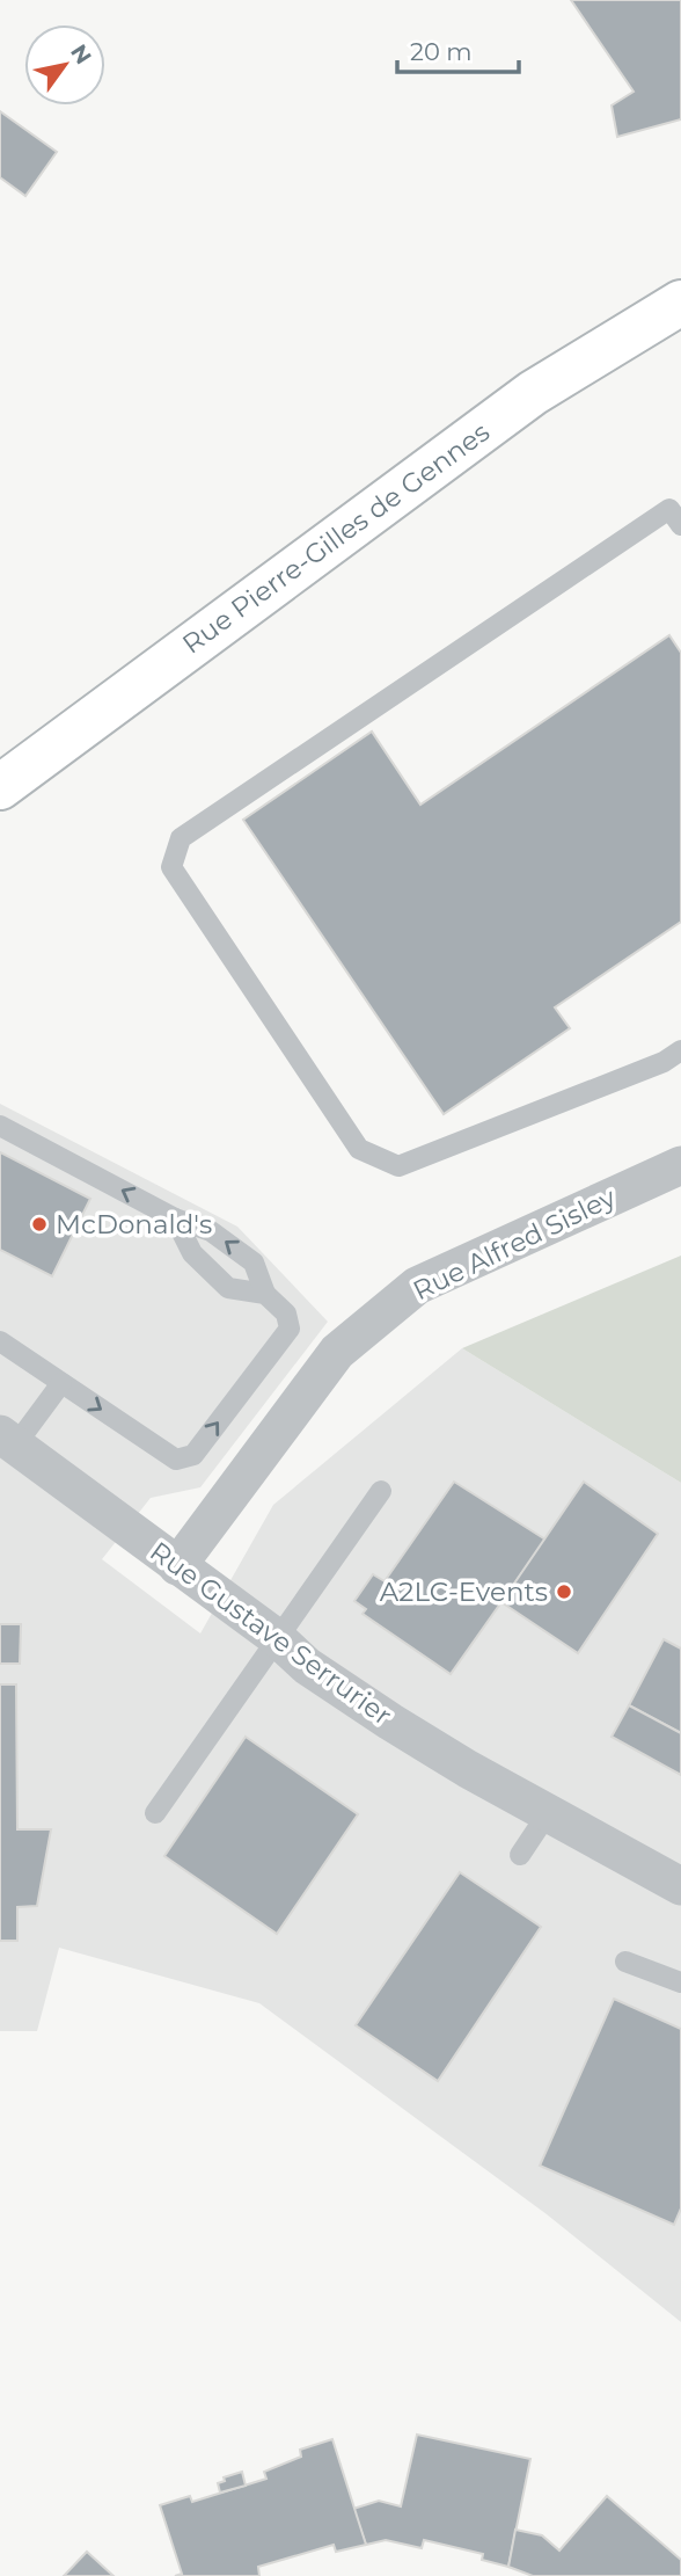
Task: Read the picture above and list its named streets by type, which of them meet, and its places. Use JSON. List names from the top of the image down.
{
  "streets": {
    "main road": ["Rue Pierre-Gilles de Gennes"],
    "street": ["Rue Alfred Sisley", "Rue Gustave Serrurier"]
  },
  "crossings": [
    ["Rue Alfred Sisley", "Rue Gustave Serrurier"]
  ],
  "places": ["McDonald's", "A2LC-Events"],
  "scale_bar": "20 m",
  "north": "top right"
}
